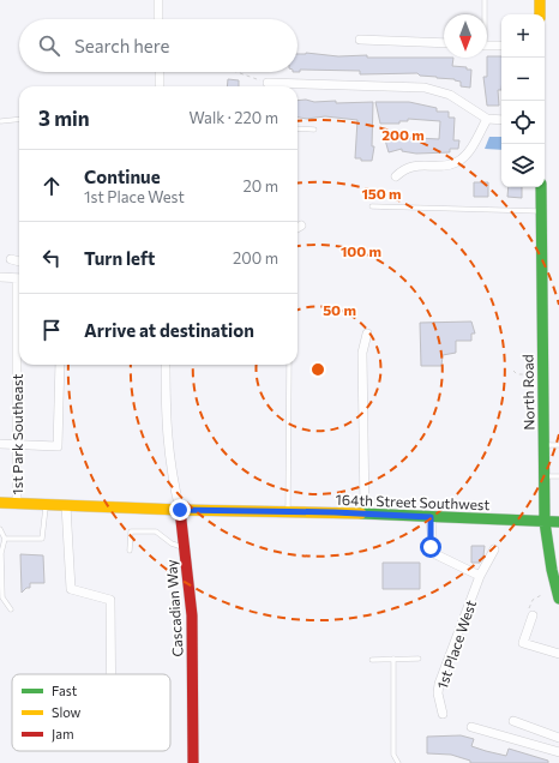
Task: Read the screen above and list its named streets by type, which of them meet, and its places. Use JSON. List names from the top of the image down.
{
  "streets": {
    "street": [
      "North Road",
      "1st Park Southeast",
      "164th Street Southwest",
      "Cascadian Way",
      "1st Place West"
    ]
  },
  "crossings": [
    ["North Road", "164th Street Southwest"],
    ["1st Park Southeast", "164th Street Southwest"],
    ["164th Street Southwest", "Cascadian Way"]
  ],
  "legend": ["Fast", "Slow", "Jam"],
  "north": "bottom",
  "page": {
    "map_buttons": ["+", "−"],
    "search": "Search here",
    "heading": ["3 min", "Walk · 220 m"],
    "list": [
      ["Continue", "1st Place West", "20 m"],
      ["Turn left", "200 m"],
      "Arrive at destination"
    ]
  },
  "rings": [
    "200 m",
    "150 m",
    "100 m",
    "50 m"
  ]
}
